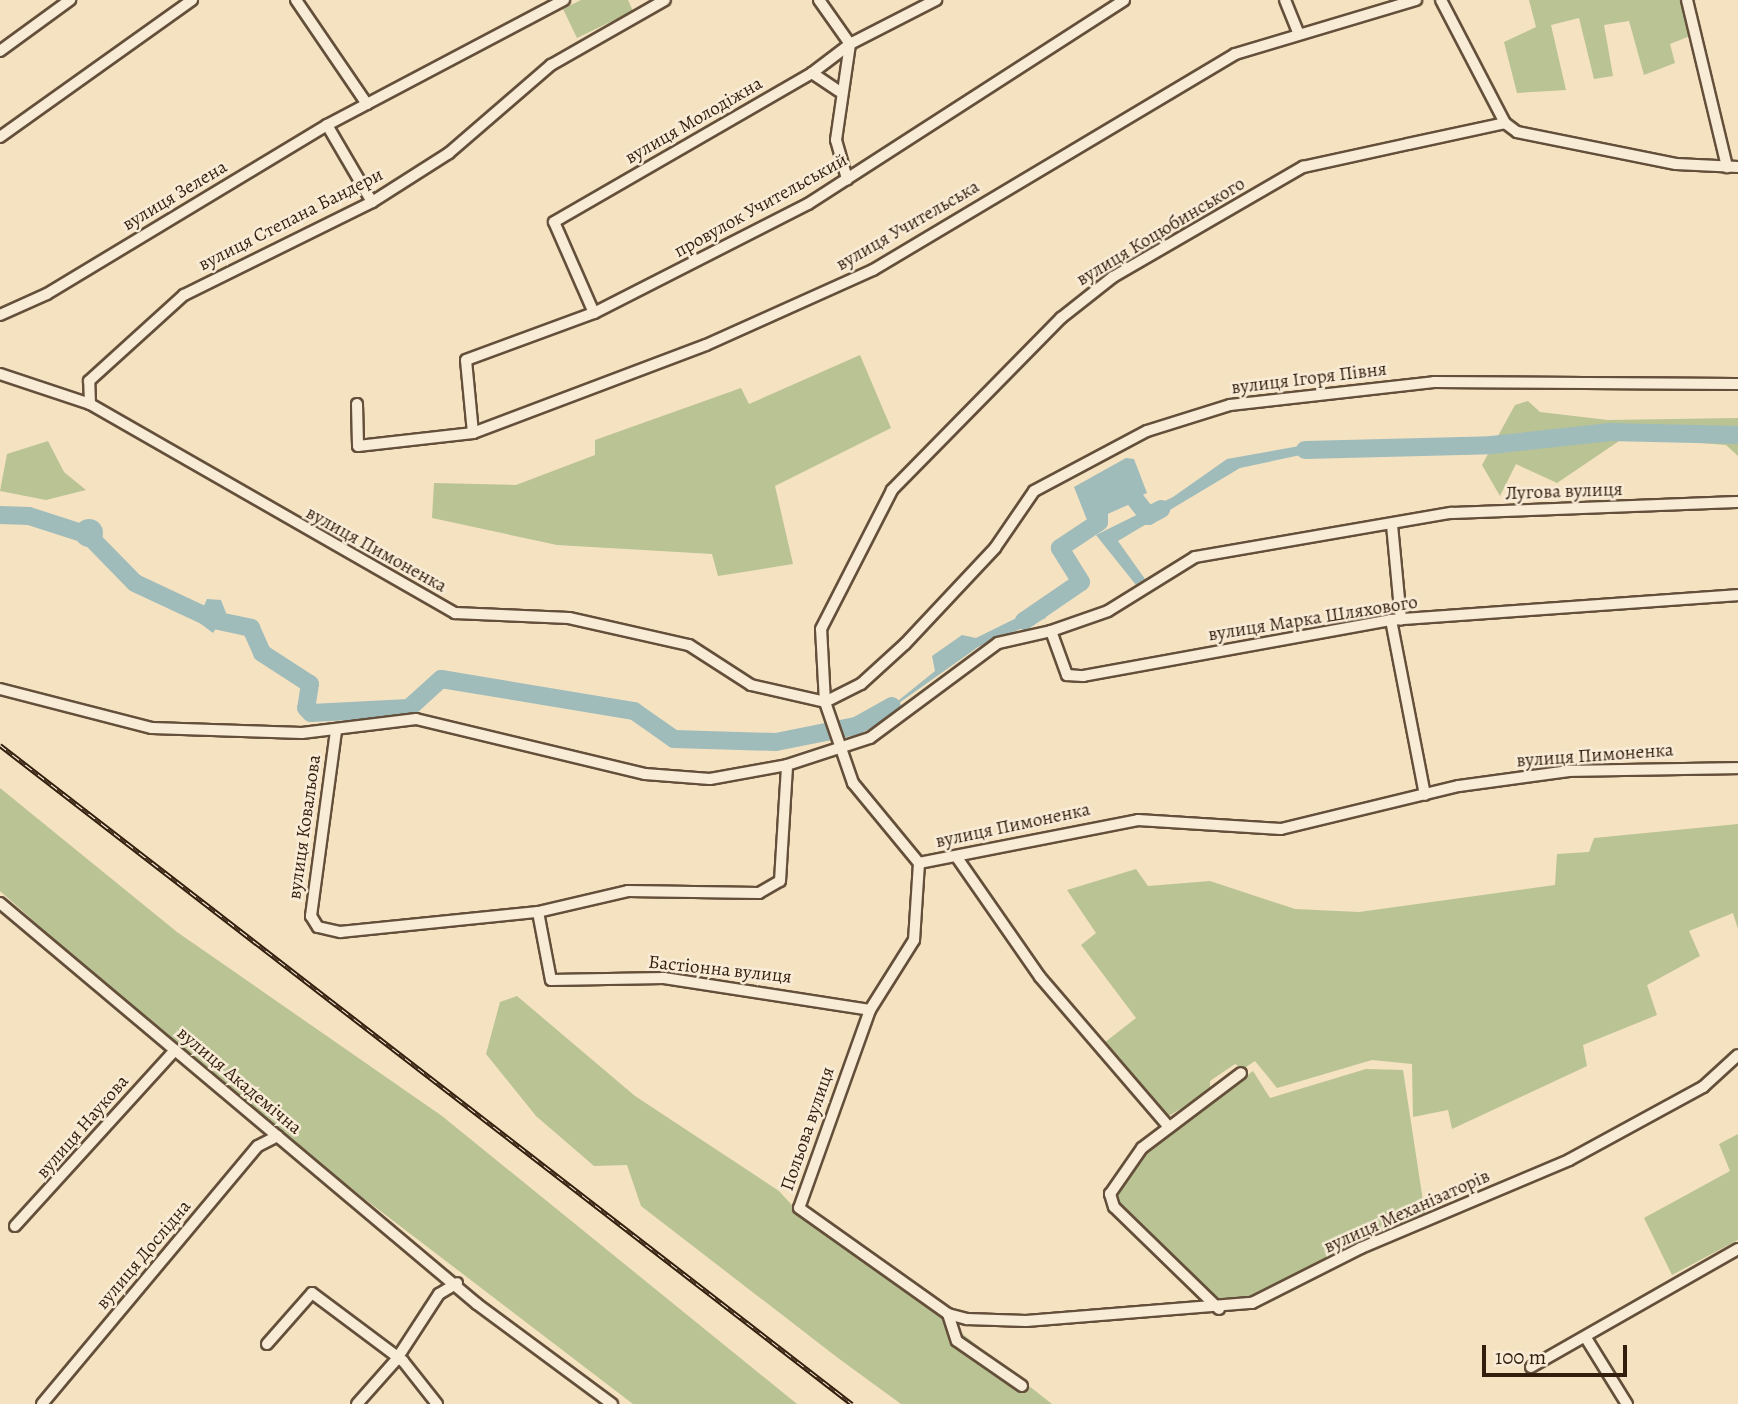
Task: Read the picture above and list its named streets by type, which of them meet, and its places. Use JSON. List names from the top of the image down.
{
  "streets": {
    "street": [
      "вулиця Молодіжна",
      "вулиця Зелена",
      "провулок Учительський",
      "вулиця Степана Бандери",
      "вулиця Учительська",
      "вулиця Коцюбинського",
      "вулиця Ігоря Півня",
      "Лугова вулиця",
      "вулиця Пимоненка",
      "вулиця Марка Шляхового",
      "вулиця Ковальова",
      "Бастіонна вулиця",
      "вулиця Академічна",
      "вулиця Наукова",
      "Польова вулиця",
      "вулиця Механізаторів",
      "вулиця Дослідна"
    ]
  },
  "crossings": [
    ["вулиця Молодіжна", "провулок Учительський"],
    ["провулок Учительський", "вулиця Учительська"],
    ["вулиця Степана Бандери", "вулиця Пимоненка"],
    ["вулиця Коцюбинського", "вулиця Ігоря Півня"],
    ["вулиця Коцюбинського", "вулиця Пимоненка"],
    ["вулиця Ігоря Півня", "вулиця Пимоненка"],
    ["Лугова вулиця", "вулиця Марка Шляхового"],
    ["вулиця Пимоненка", "вулиця Ковальова"],
    ["вулиця Пимоненка", "Польова вулиця"],
    ["вулиця Ковальова", "Бастіонна вулиця"],
    ["Бастіонна вулиця", "Польова вулиця"],
    ["вулиця Академічна", "вулиця Наукова"],
    ["вулиця Академічна", "вулиця Дослідна"],
    ["Польова вулиця", "вулиця Механізаторів"]
  ],
  "scale_bar": "100 m"
}
